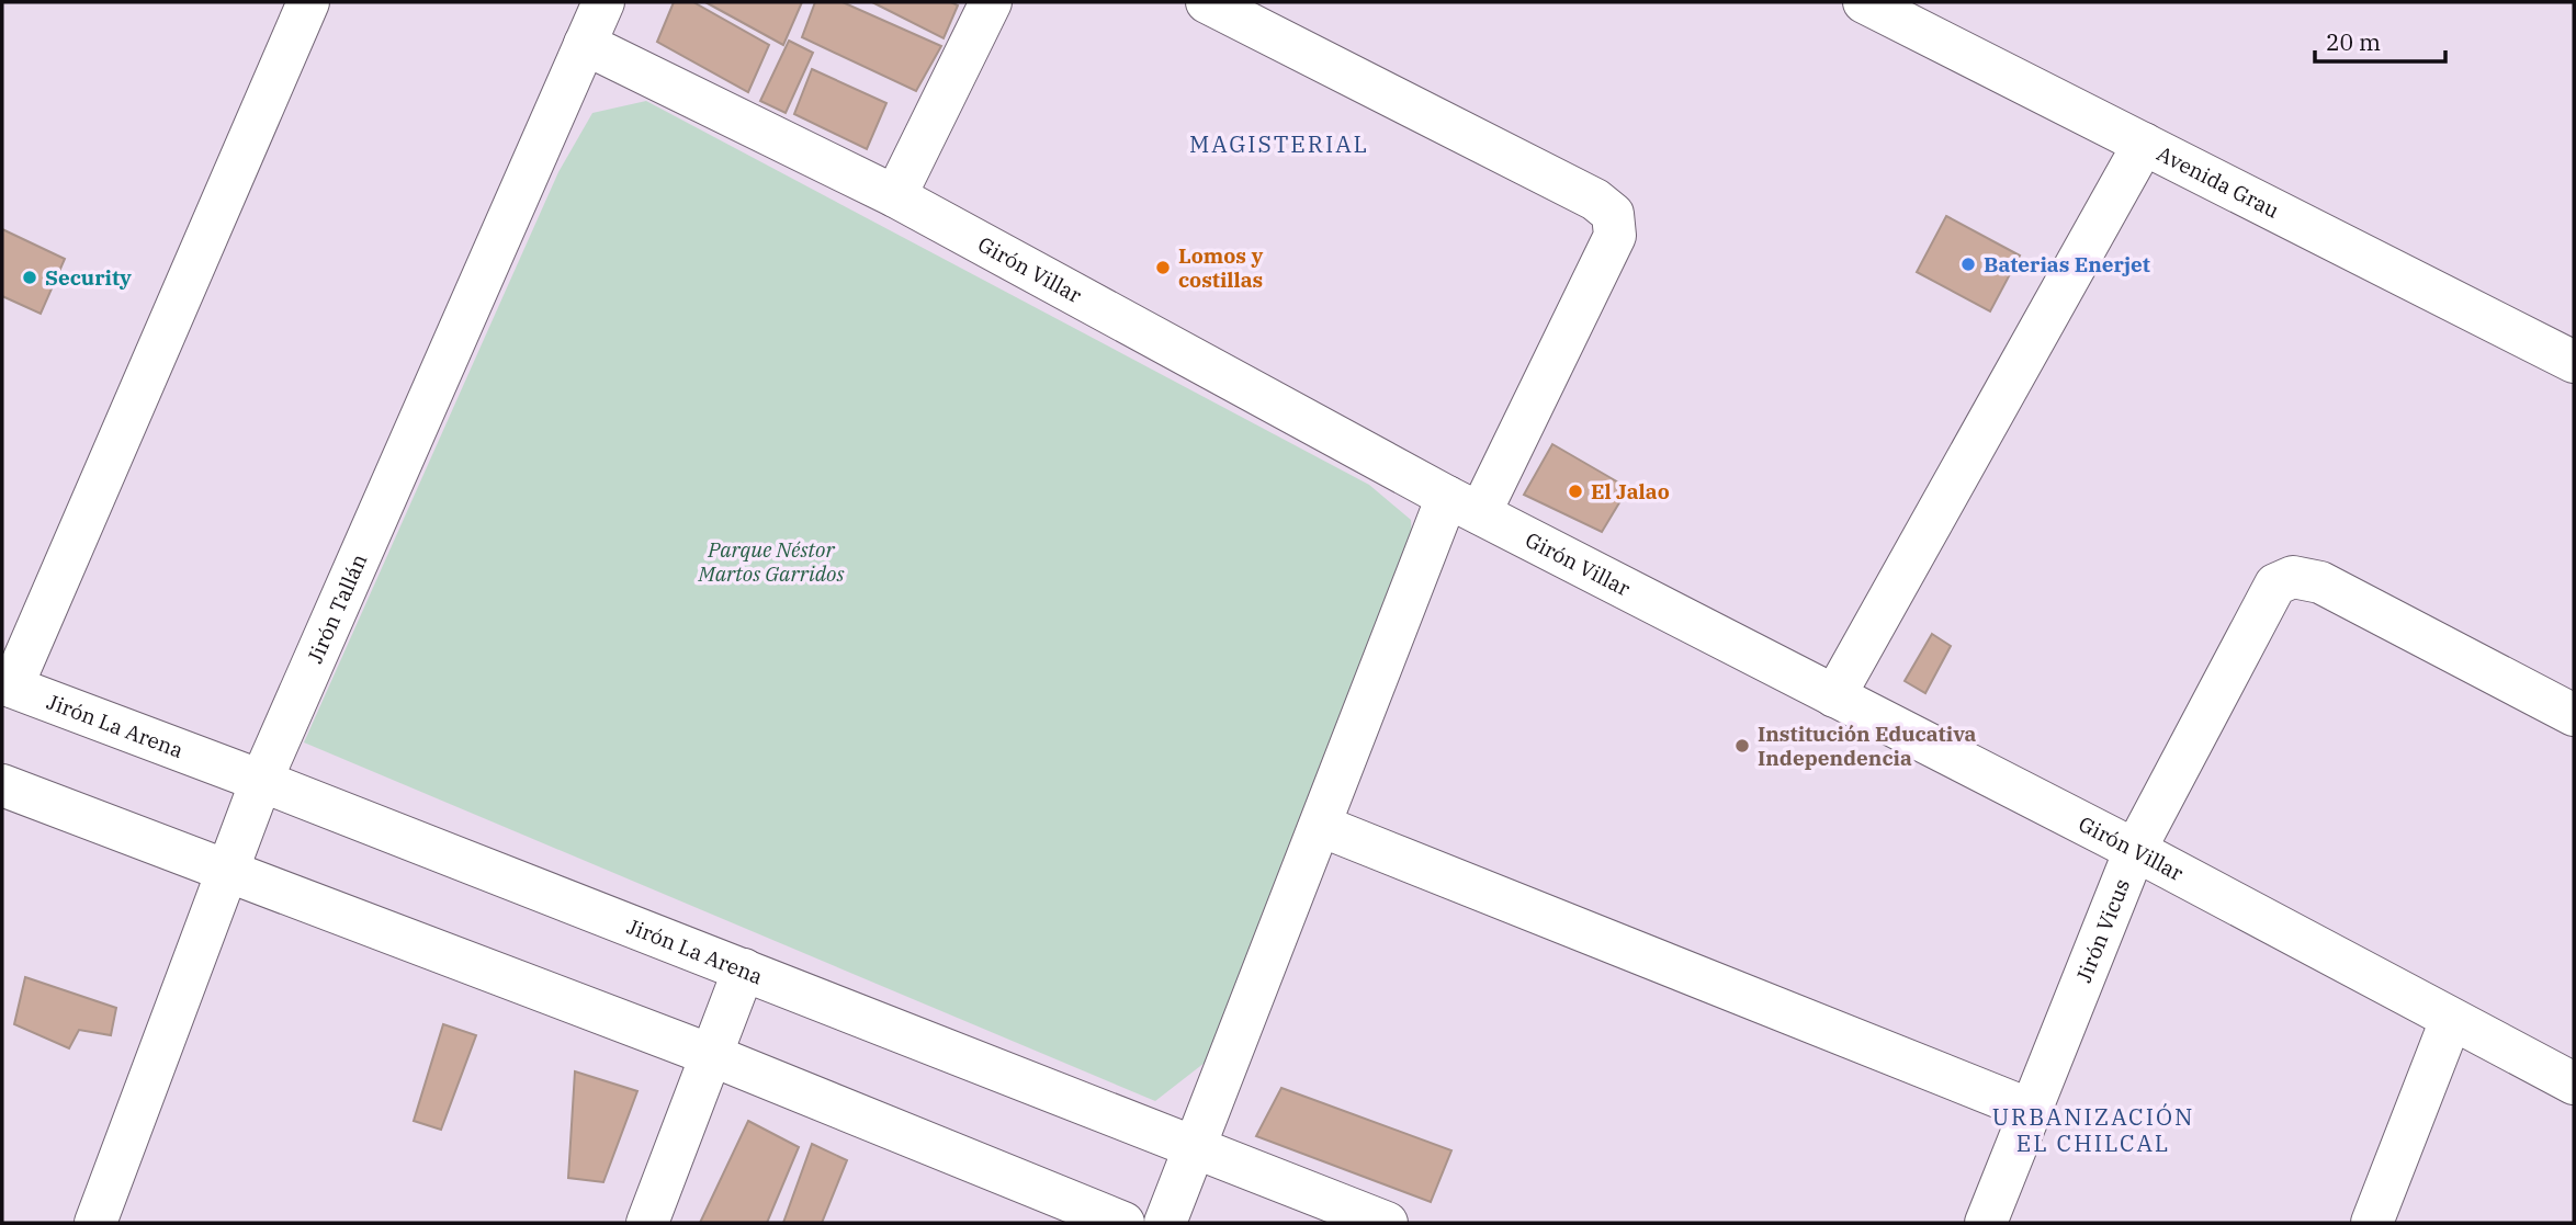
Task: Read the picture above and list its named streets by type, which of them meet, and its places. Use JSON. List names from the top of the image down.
{
  "streets": {
    "street": [
      "Avenida Grau",
      "Girón Villar",
      "Jirón Tallán",
      "Jirón La Arena",
      "Jirón Vicus"
    ]
  },
  "crossings": [
    ["Girón Villar", "Jirón Tallán"],
    ["Girón Villar", "Jirón Vicus"],
    ["Jirón Tallán", "Jirón La Arena"]
  ],
  "districts": ["MAGISTERIAL", "URBANIZACIÓN EL CHILCAL"],
  "parks": ["Parque Néstor Martos Garridos"],
  "places": [
    "Baterias Enerjet",
    "Lomos y costillas",
    "Security",
    "El Jalao",
    "Institución Educativa Independencia"
  ],
  "scale_bar": "20 m"
}
